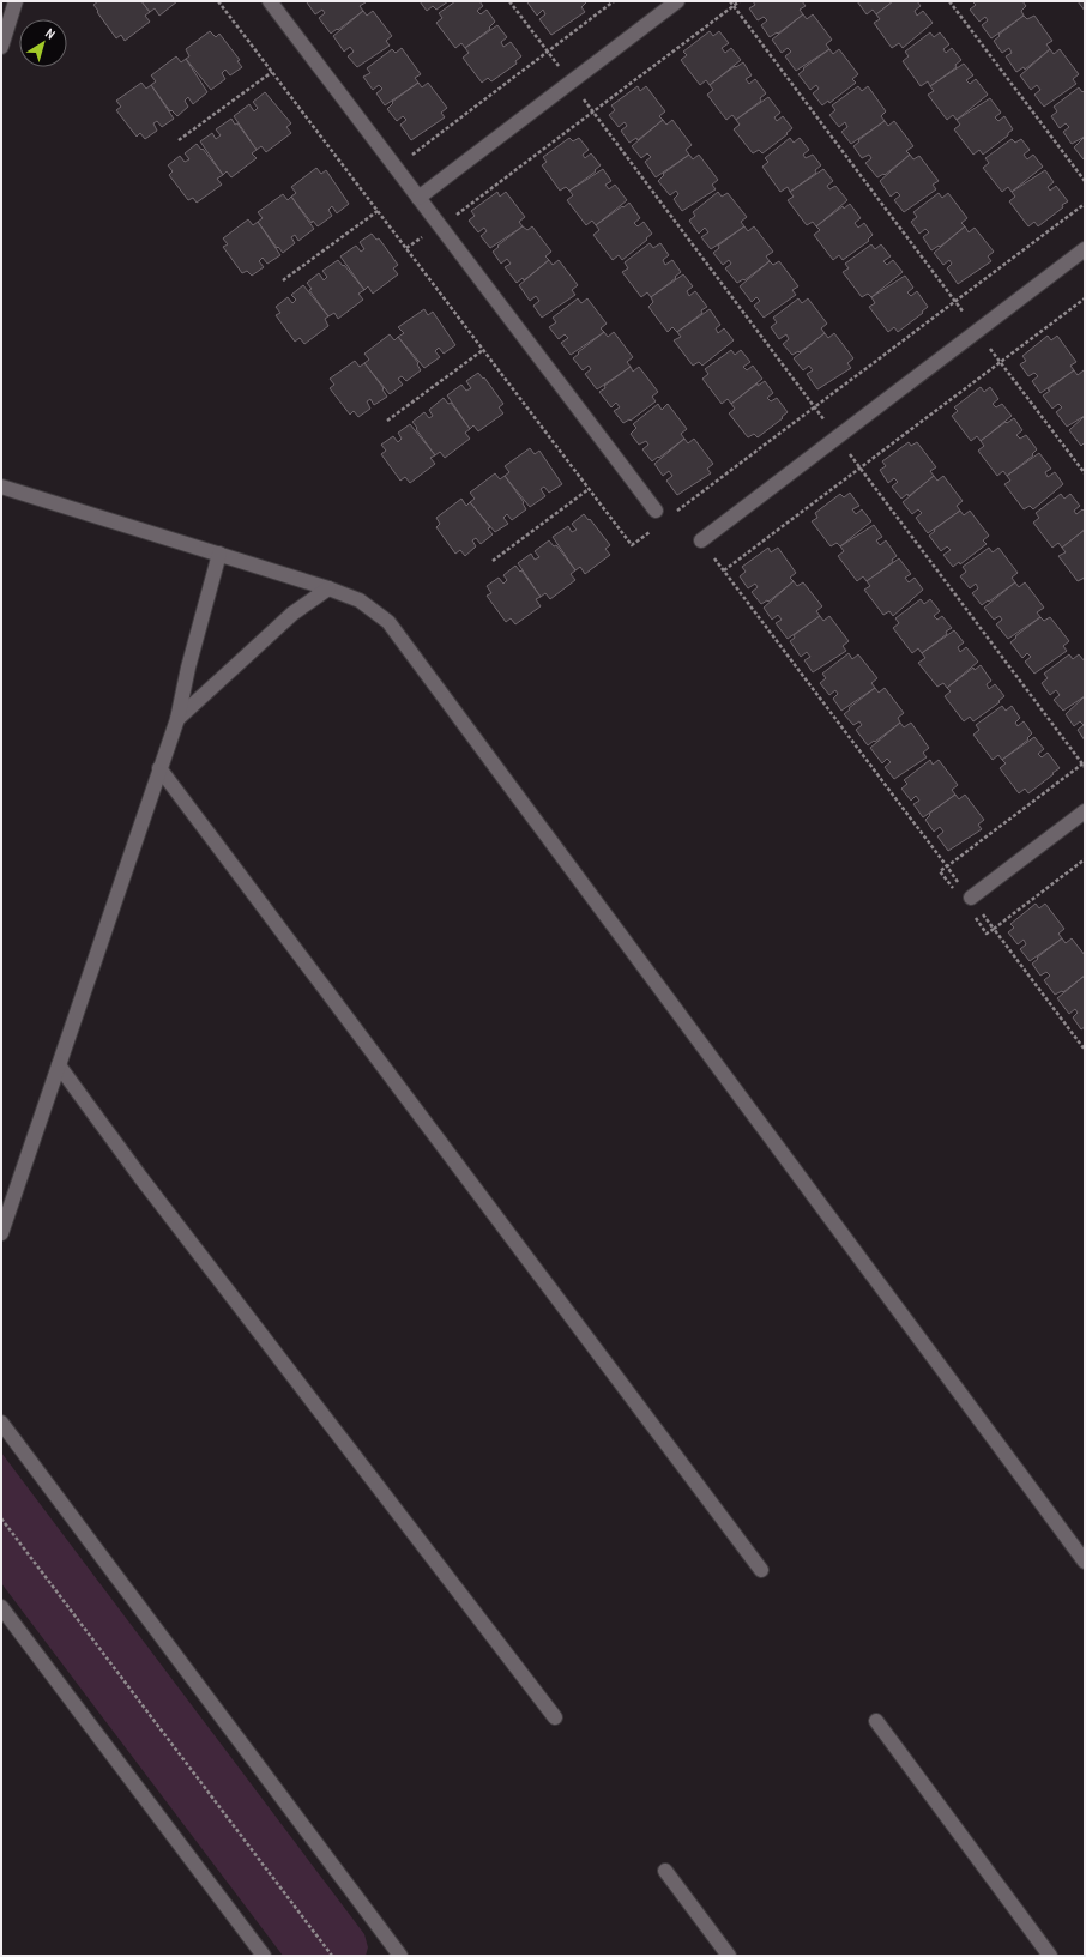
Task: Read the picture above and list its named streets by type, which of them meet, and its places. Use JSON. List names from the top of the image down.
{
  "north": "top right"
}
